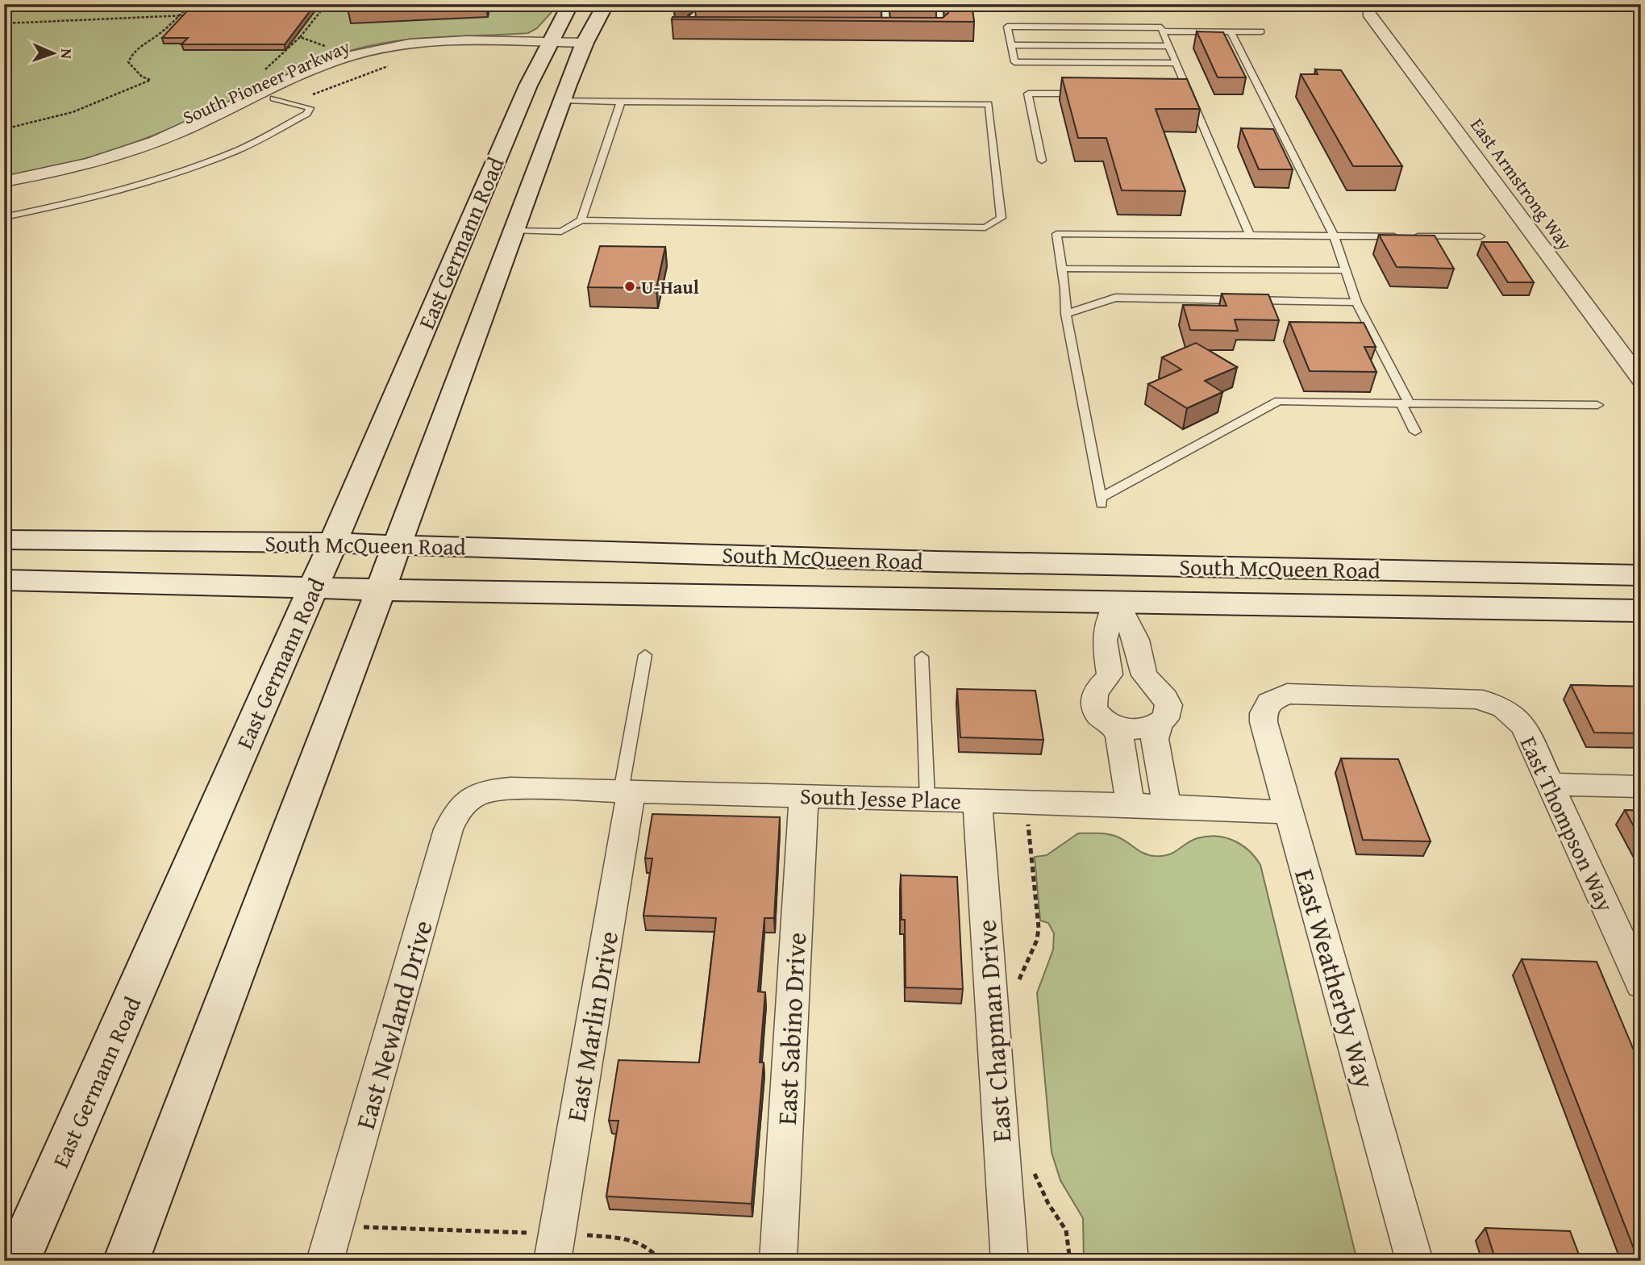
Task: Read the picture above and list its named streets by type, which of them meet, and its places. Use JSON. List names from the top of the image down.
{
  "streets": {
    "main road": ["East Germann Road", "South McQueen Road"],
    "street": [
      "South Pioneer Parkway",
      "East Armstrong Way",
      "South Jesse Place",
      "East Thompson Way",
      "East Weatherby Way",
      "East Newland Drive",
      "East Marlin Drive",
      "East Sabino Drive",
      "East Chapman Drive"
    ]
  },
  "crossings": [
    ["South Pioneer Parkway", "East Germann Road"],
    ["East Germann Road", "South McQueen Road"],
    ["South Jesse Place", "East Weatherby Way"],
    ["South Jesse Place", "East Newland Drive"],
    ["South Jesse Place", "East Marlin Drive"],
    ["South Jesse Place", "East Sabino Drive"],
    ["South Jesse Place", "East Chapman Drive"],
    ["East Thompson Way", "East Weatherby Way"]
  ],
  "places": ["U-Haul"],
  "north": "right"
}
